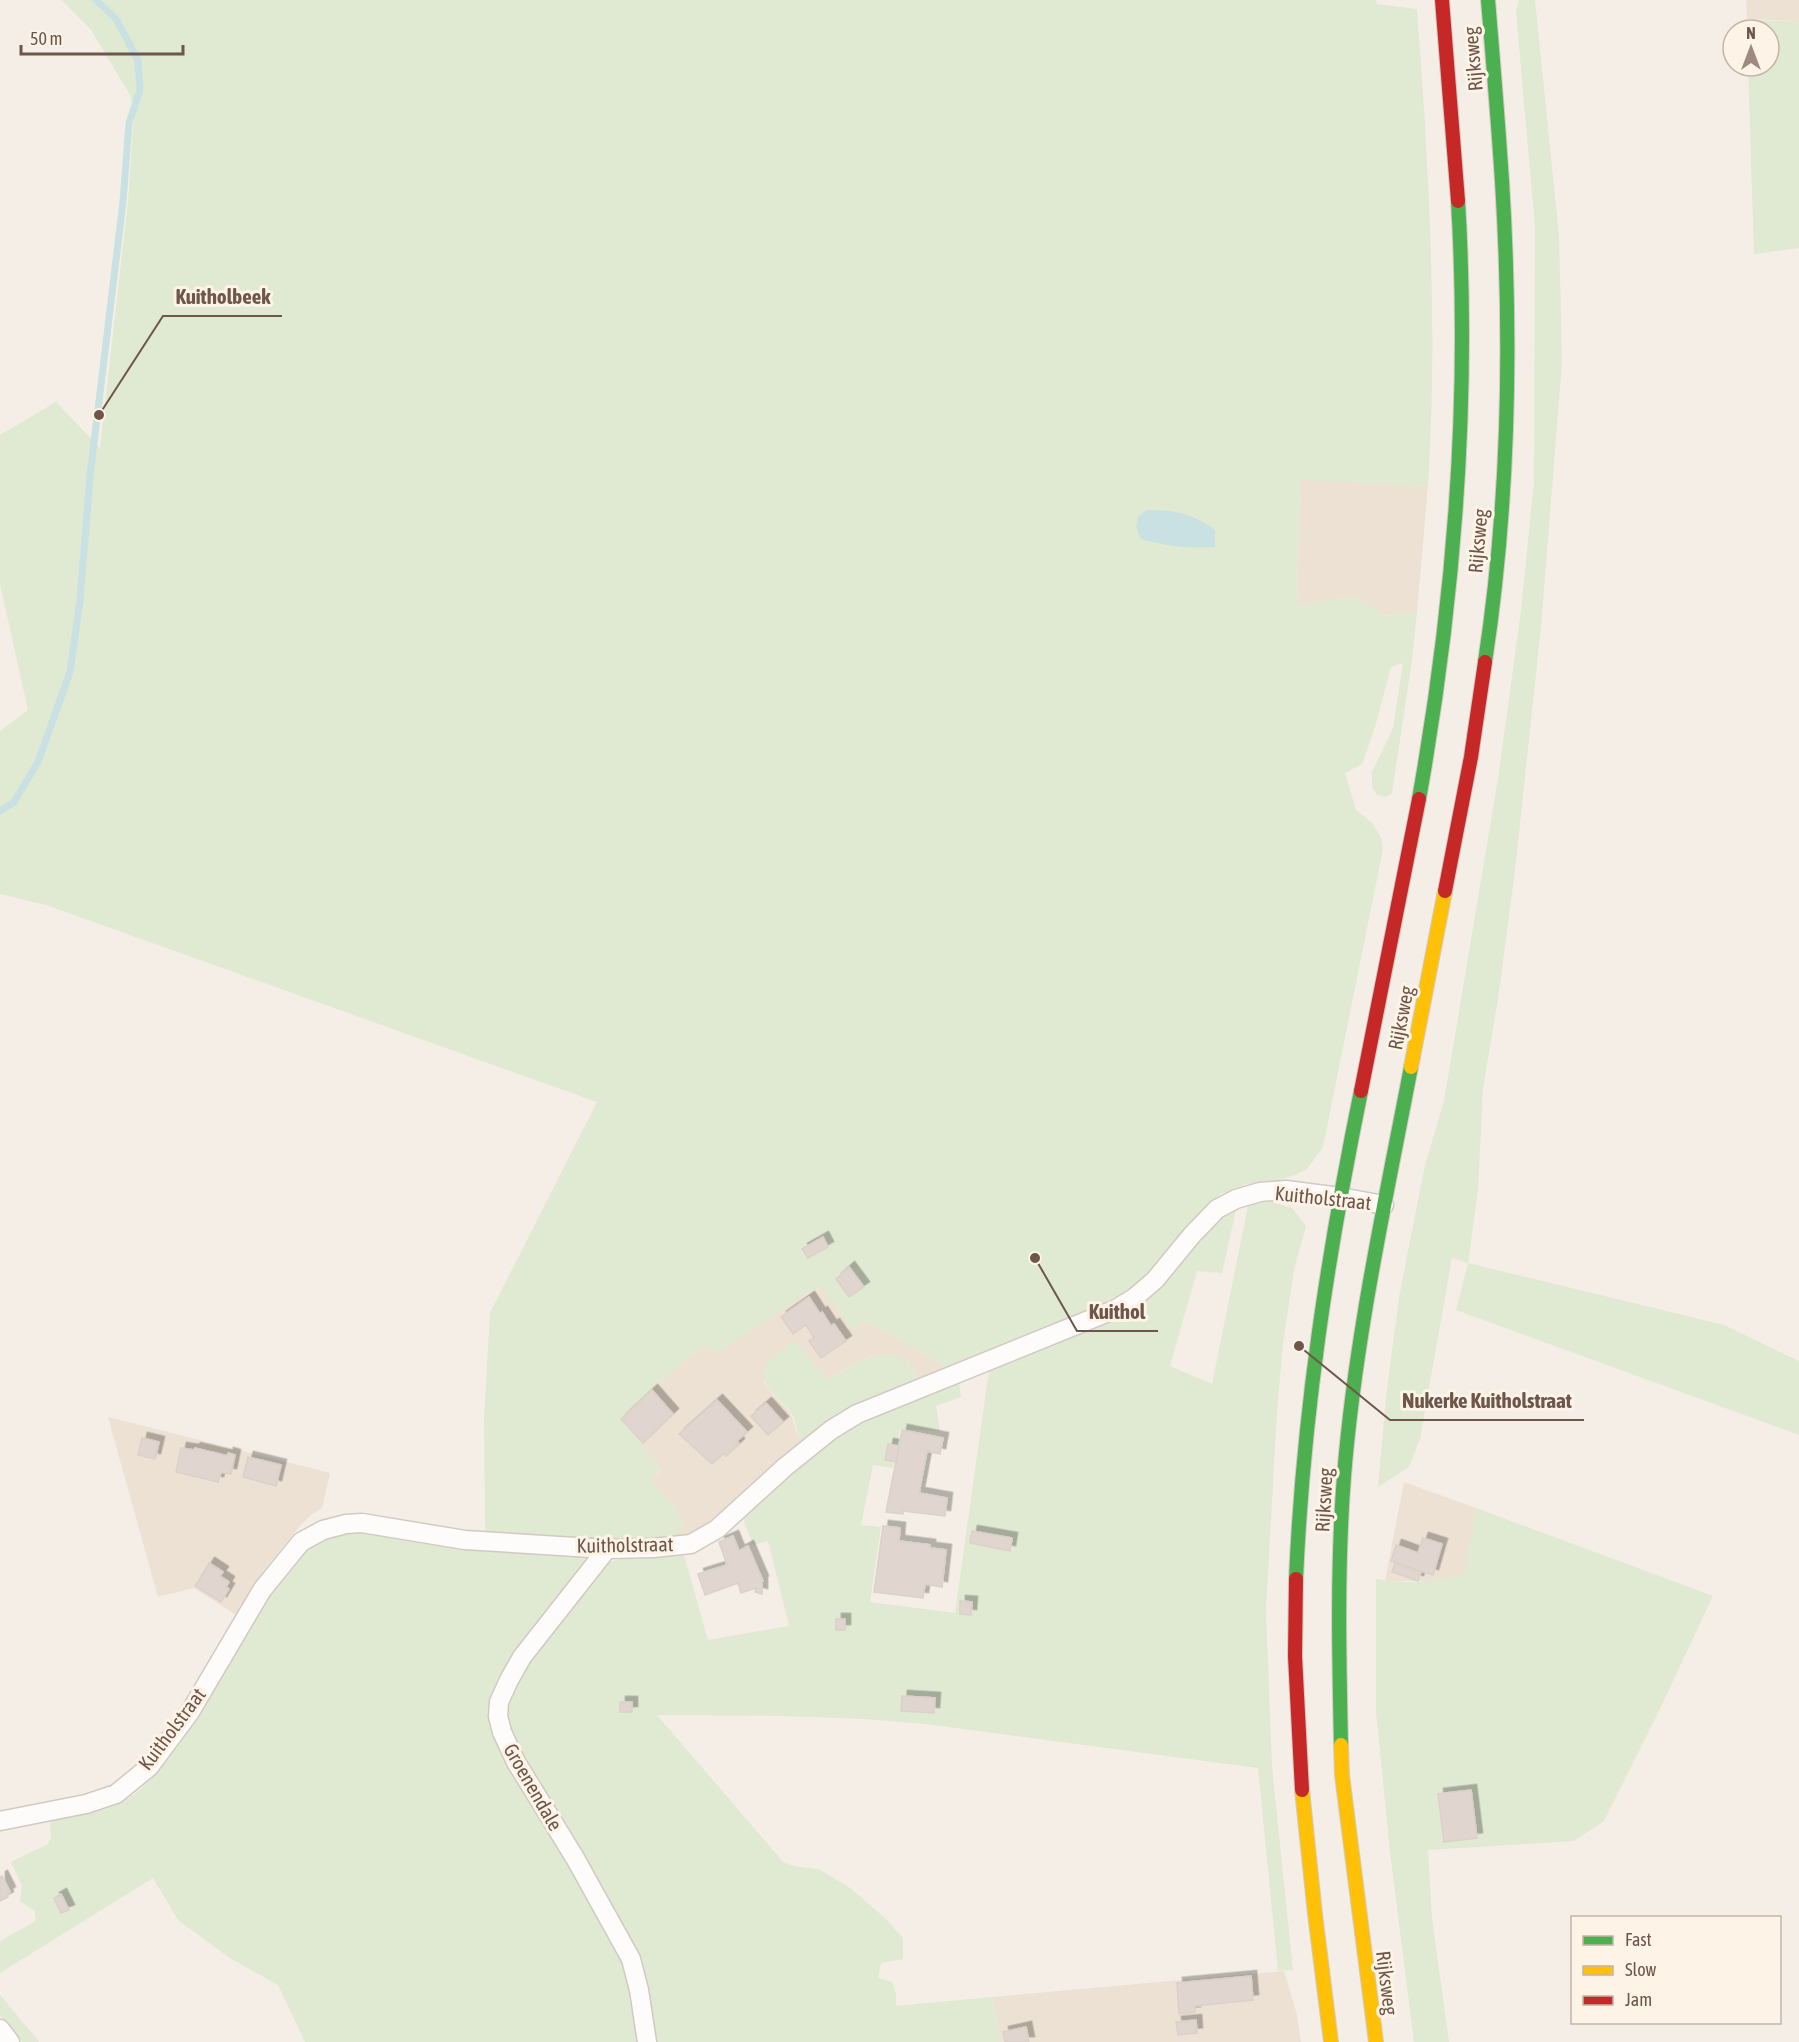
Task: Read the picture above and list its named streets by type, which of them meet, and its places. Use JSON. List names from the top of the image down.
{
  "streets": {
    "highway": ["Rijksweg"],
    "street": ["Kuitholstraat", "Groenendale"]
  },
  "crossings": [
    ["Rijksweg", "Kuitholstraat"],
    ["Kuitholstraat", "Groenendale"]
  ],
  "places": ["Kuitholbeek", "Kuithol", "Nukerke Kuitholstraat"],
  "legend": ["Fast", "Slow", "Jam"],
  "scale_bar": "50 m",
  "north": "top"
}
